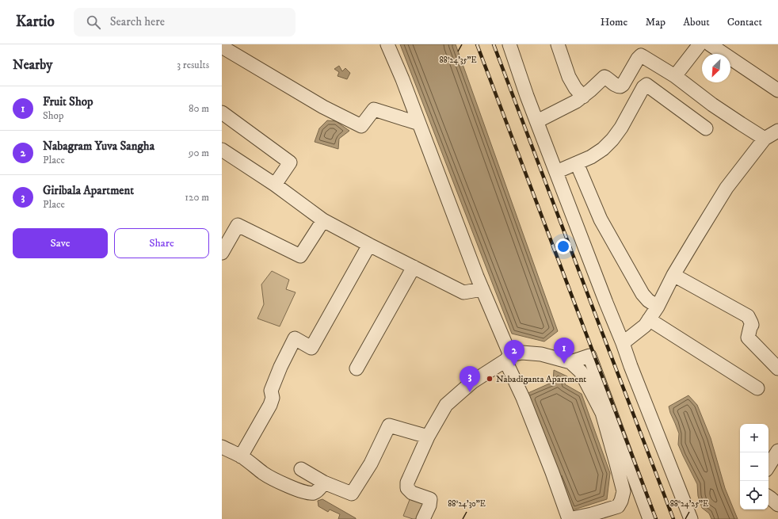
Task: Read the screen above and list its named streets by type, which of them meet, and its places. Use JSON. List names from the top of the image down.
{
  "places": ["Nabadiganta Apartment"],
  "north": "bottom left",
  "page": {
    "header": "Kartio",
    "search": "Search here",
    "nav": [
      "Home",
      "Map",
      "About",
      "Contact"
    ],
    "heading": ["Nearby", "3 results"],
    "list": [
      {
        "mark": "1",
        "name": "Fruit Shop",
        "note": "Shop",
        "value": "80 m"
      },
      {
        "mark": "2",
        "name": "Nabagram Yuva Sangha",
        "note": "Place",
        "value": "90 m"
      },
      {
        "mark": "3",
        "name": "Giribala Apartment",
        "note": "Place",
        "value": "120 m"
      }
    ],
    "buttons": ["Save", "Share"],
    "pins": ["1", "2", "3"],
    "map_buttons": ["+", "−"]
  },
  "coordinates": ["88°24'35\"E", "88°24'30\"E", "88°24'25\"E"]
}
